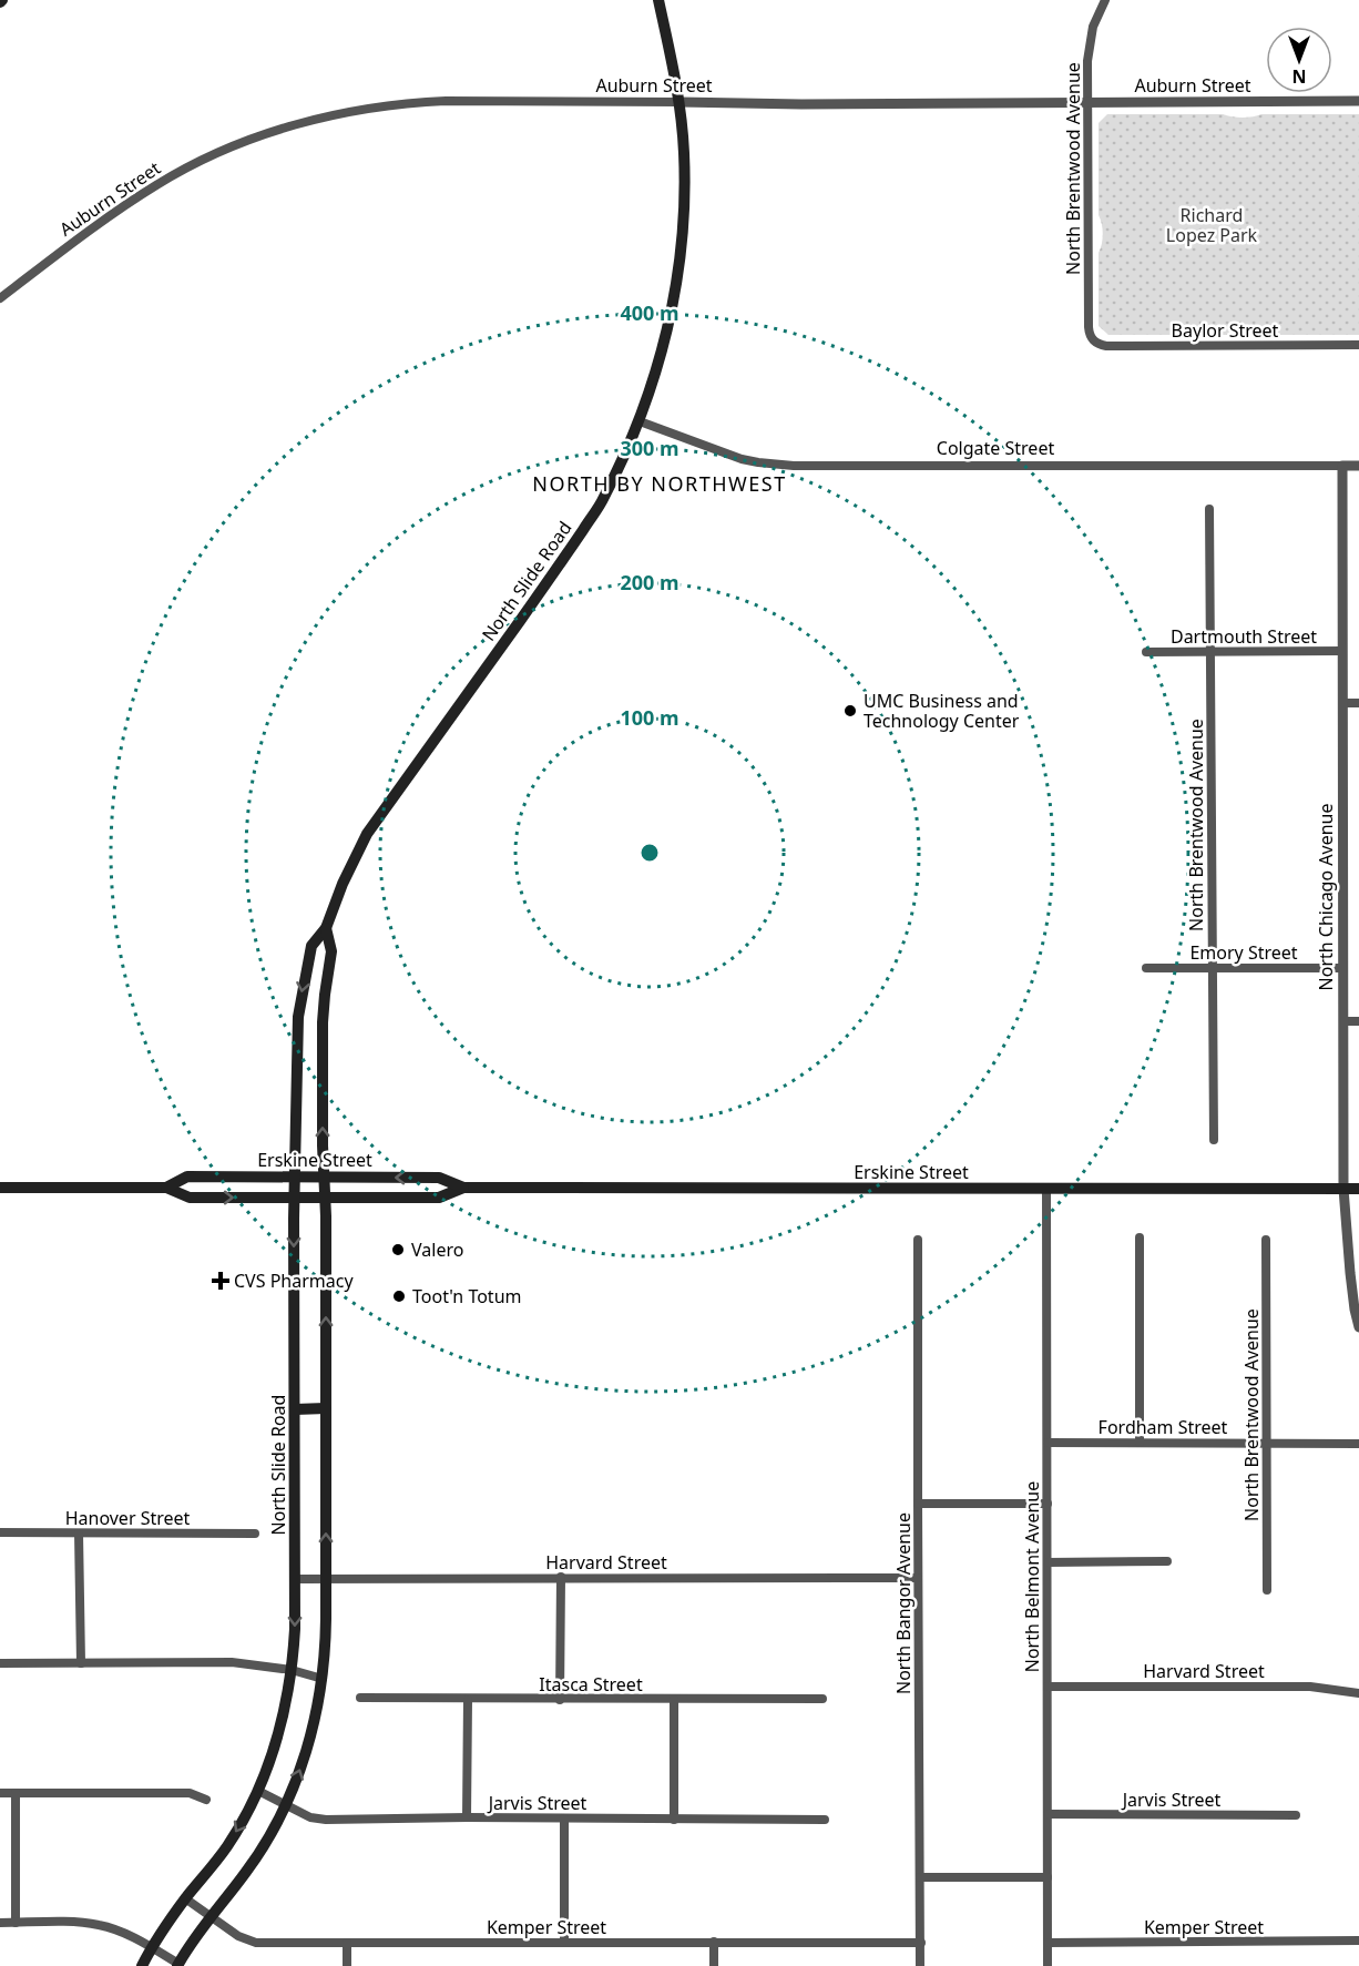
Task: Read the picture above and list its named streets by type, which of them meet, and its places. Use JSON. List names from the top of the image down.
{
  "streets": {
    "main road": ["North Slide Road", "Erskine Street"],
    "street": [
      "Auburn Street",
      "North Brentwood Avenue",
      "Baylor Street",
      "Colgate Street",
      "Dartmouth Street",
      "North Chicago Avenue",
      "Emory Street",
      "Fordham Street",
      "Hanover Street",
      "Harvard Street",
      "North Belmont Avenue",
      "North Bangor Avenue",
      "Itasca Street",
      "Jarvis Street",
      "Kemper Street"
    ]
  },
  "crossings": [
    ["Auburn Street", "North Brentwood Avenue"],
    ["Auburn Street", "North Slide Road"],
    ["North Brentwood Avenue", "Baylor Street"],
    ["North Brentwood Avenue", "Dartmouth Street"],
    ["North Brentwood Avenue", "Emory Street"],
    ["North Brentwood Avenue", "Fordham Street"],
    ["Colgate Street", "North Slide Road"],
    ["Colgate Street", "North Chicago Avenue"],
    ["North Slide Road", "Erskine Street"],
    ["North Slide Road", "Harvard Street"],
    ["North Slide Road", "Jarvis Street"],
    ["North Slide Road", "Kemper Street"],
    ["Dartmouth Street", "North Chicago Avenue"],
    ["North Chicago Avenue", "Emory Street"],
    ["North Chicago Avenue", "Erskine Street"],
    ["Erskine Street", "North Belmont Avenue"],
    ["Fordham Street", "North Belmont Avenue"],
    ["Harvard Street", "North Belmont Avenue"],
    ["Harvard Street", "North Bangor Avenue"],
    ["North Belmont Avenue", "Jarvis Street"],
    ["North Belmont Avenue", "Kemper Street"],
    ["North Bangor Avenue", "Kemper Street"]
  ],
  "districts": ["NORTH BY NORTHWEST"],
  "parks": ["Richard Lopez Park"],
  "places": {
    "other": ["UMC Business and Technology Center", "Valero", "Toot'n Totum"],
    "health": ["CVS Pharmacy"]
  },
  "north": "bottom",
  "rings": [
    "400 m",
    "300 m",
    "200 m",
    "100 m"
  ]
}
